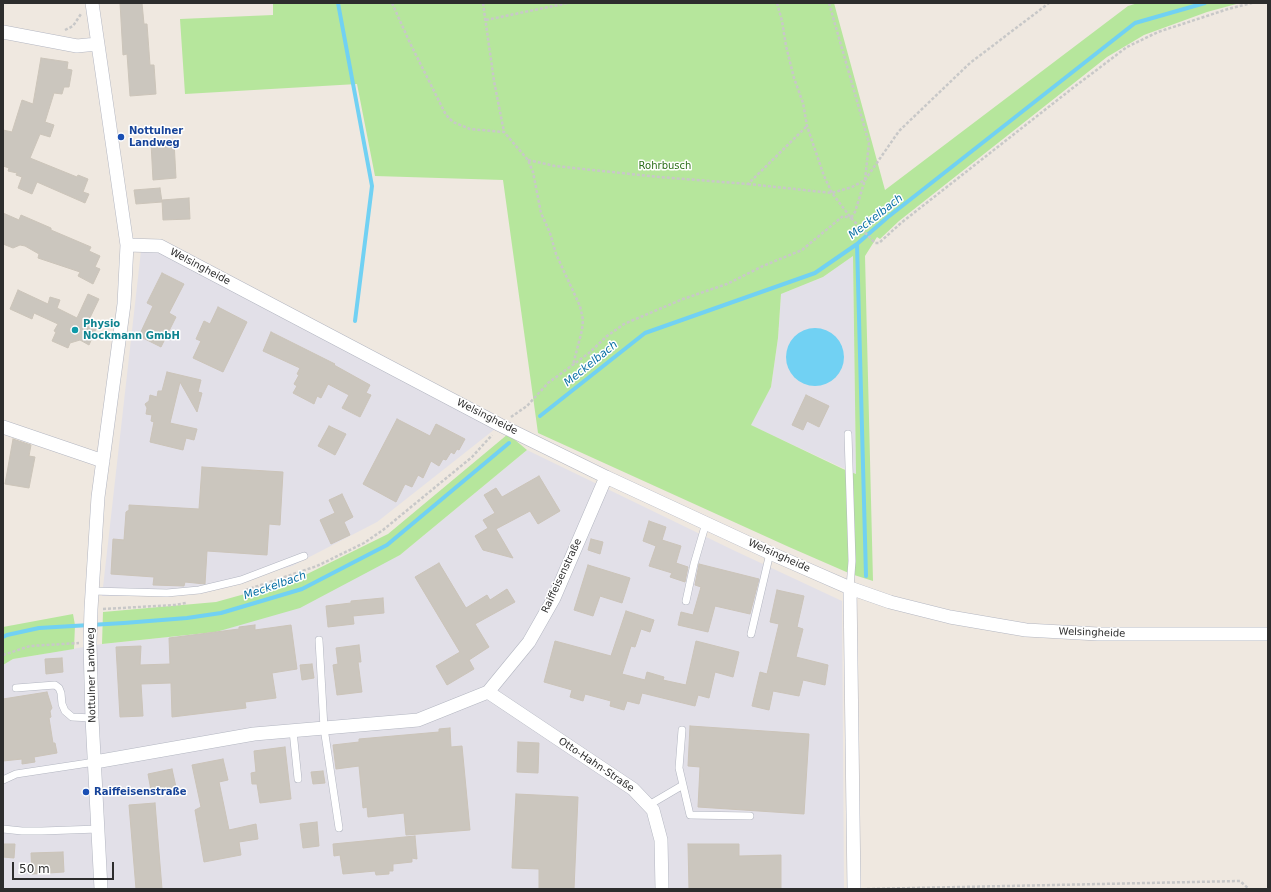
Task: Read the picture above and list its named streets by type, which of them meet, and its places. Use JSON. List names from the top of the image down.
{
  "streets": {
    "street": [
      "Welsingheide",
      "Raiffeisenstraße",
      "Nottulner Landweg",
      "Otto-Hahn-Straße"
    ]
  },
  "crossings": [
    ["Welsingheide", "Raiffeisenstraße"],
    ["Welsingheide", "Nottulner Landweg"],
    ["Raiffeisenstraße", "Nottulner Landweg"],
    ["Raiffeisenstraße", "Otto-Hahn-Straße"]
  ],
  "water": ["Meckelbach"],
  "parks": ["Rohrbusch"],
  "places": ["Nottulner Landweg", "Physio Nockmann GmbH", "Raiffeisenstraße"],
  "scale_bar": "50 m"
}
